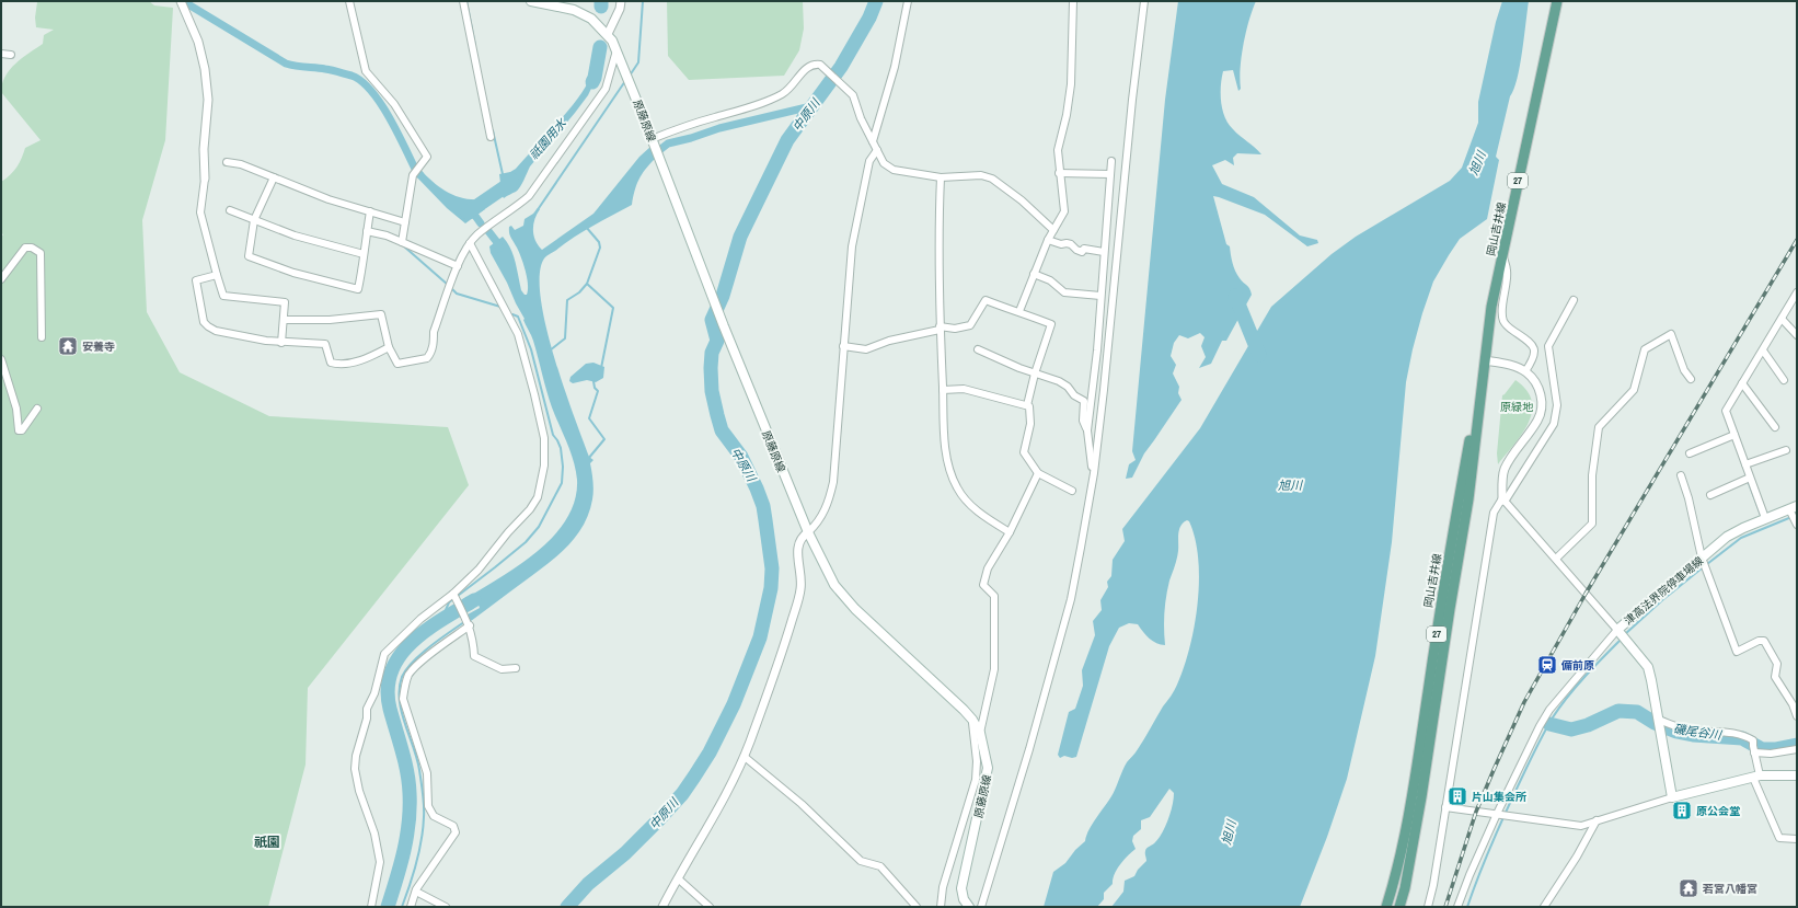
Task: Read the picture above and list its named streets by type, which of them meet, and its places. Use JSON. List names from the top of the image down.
{
  "streets": {
    "main road": [
      "原藤原線",
      "27",
      "岡山吉井線",
      "津高法界院停車場線"
    ]
  },
  "districts": ["祇園"],
  "water": [
    "中原川",
    "祇園用水",
    "旭川",
    "磯尾谷川"
  ],
  "parks": ["原緑地"],
  "places": {
    "temple": ["安養寺", "若宮八幡宮"],
    "station": ["備前原"],
    "building": ["片山集会所", "原公会堂"]
  }
}
